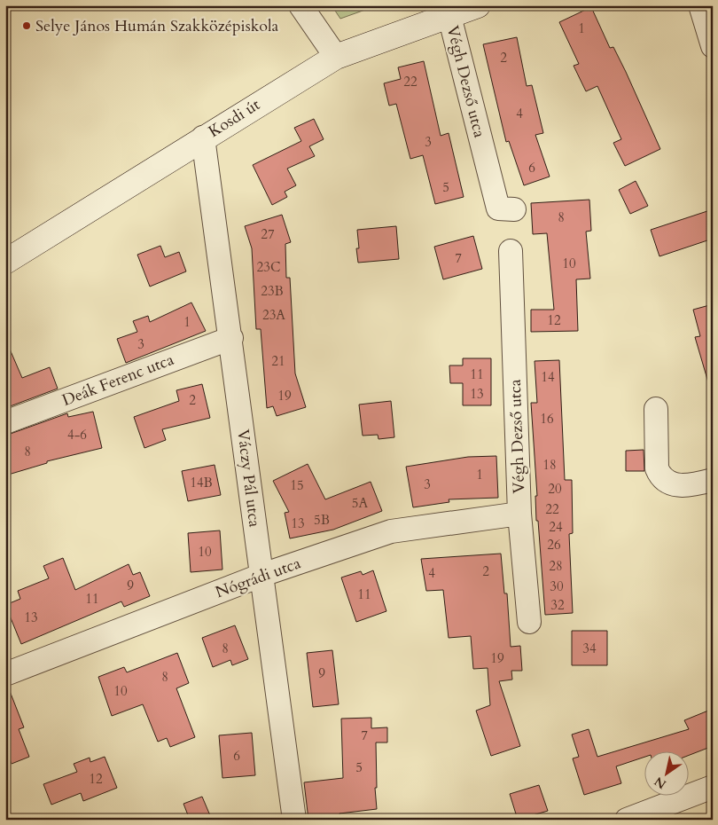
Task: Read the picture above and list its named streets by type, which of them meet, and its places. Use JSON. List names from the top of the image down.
{
  "streets": {
    "street": [
      "Végh Dezső utca",
      "Kosdi út",
      "Deák Ferenc utca",
      "Váczy Pál utca",
      "Nógrádi utca"
    ]
  },
  "crossings": [
    ["Végh Dezső utca", "Kosdi út"],
    ["Végh Dezső utca", "Nógrádi utca"],
    ["Kosdi út", "Váczy Pál utca"],
    ["Deák Ferenc utca", "Váczy Pál utca"],
    ["Váczy Pál utca", "Nógrádi utca"]
  ],
  "places": ["Selye János Humán Szakközépiskola"],
  "house_numbers": [
    "1",
    "2",
    "22",
    "4",
    "3",
    "6",
    "5",
    "8",
    "27",
    "7",
    "10",
    "23C",
    "23B",
    "23A",
    "12",
    "1",
    "3",
    "21",
    "11",
    "14",
    "13",
    "19",
    "2",
    "16",
    "4-6",
    "8",
    "18",
    "1",
    "14B",
    "3",
    "15",
    "20",
    "5A",
    "22",
    "5B",
    "13",
    "24",
    "26",
    "10",
    "28",
    "2",
    "4",
    "9",
    "30",
    "11",
    "11",
    "32",
    "13",
    "8",
    "34",
    "19",
    "9",
    "8",
    "10",
    "7",
    "6",
    "5",
    "12"
  ],
  "north": "bottom left"
}
